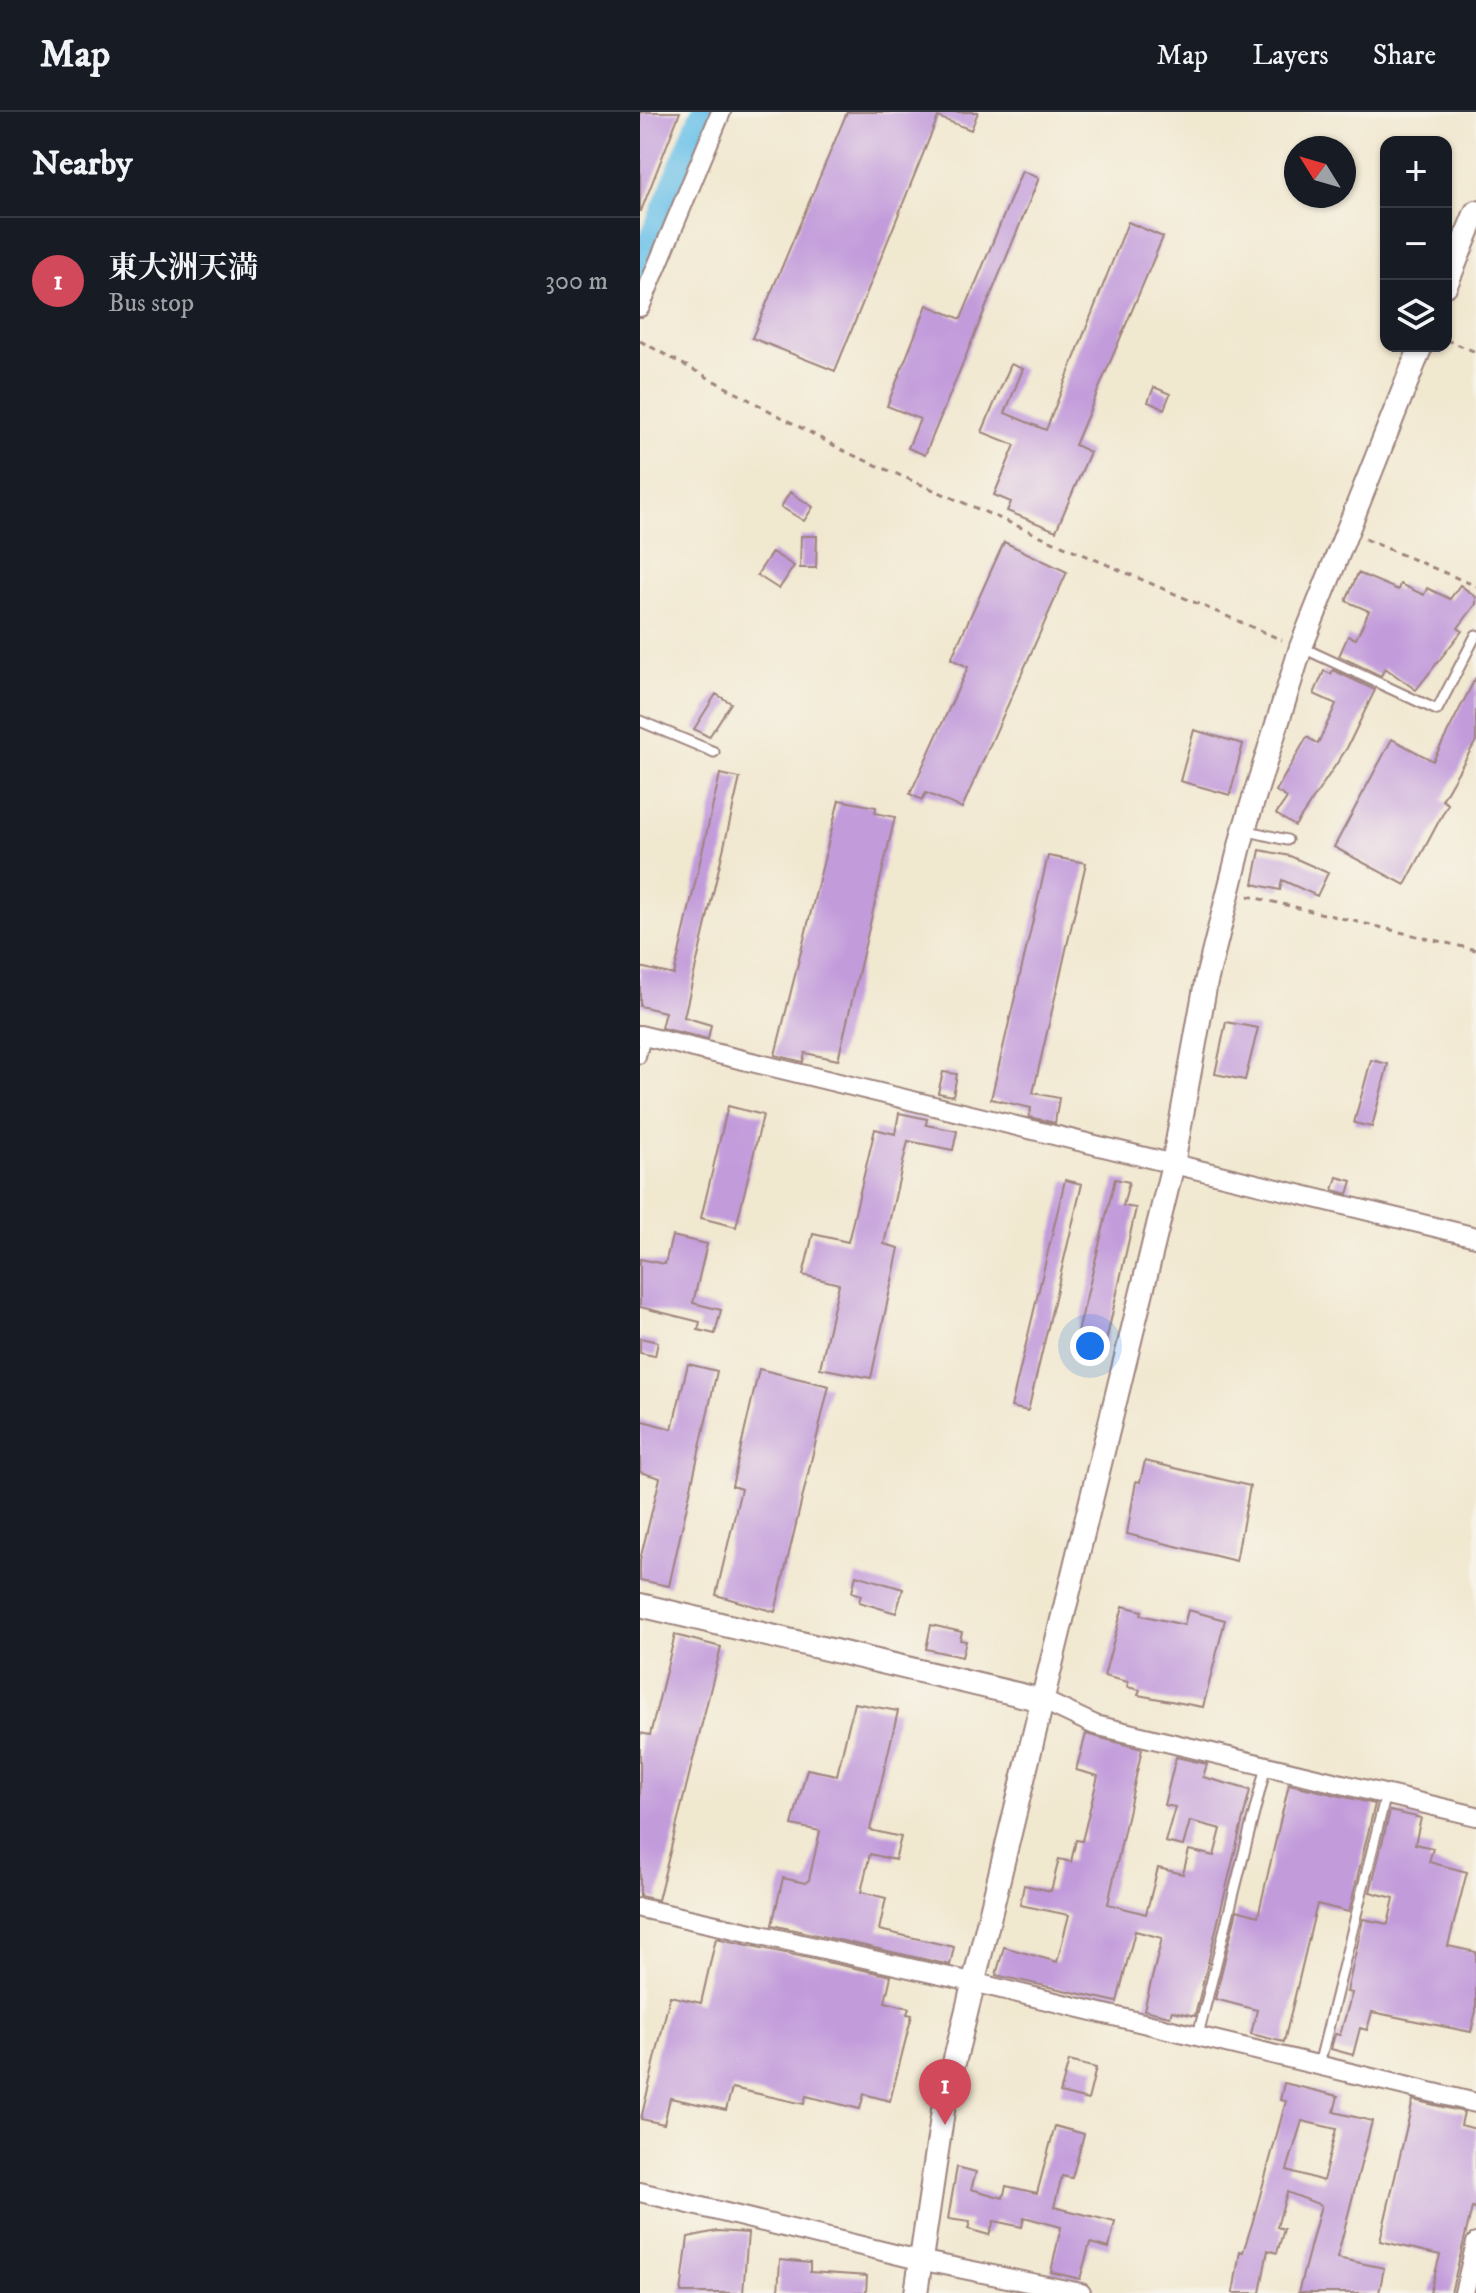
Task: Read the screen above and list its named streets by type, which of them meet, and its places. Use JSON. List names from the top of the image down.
{
  "north": "top left",
  "page": {
    "header": "Map",
    "nav": ["Map", "Layers", "Share"],
    "heading": "Nearby",
    "map_buttons": ["+", "−"],
    "list": [
      {
        "mark": "1",
        "name": "東大洲天満",
        "note": "Bus stop",
        "value": "300 m"
      }
    ],
    "pins": "1"
  }
}
